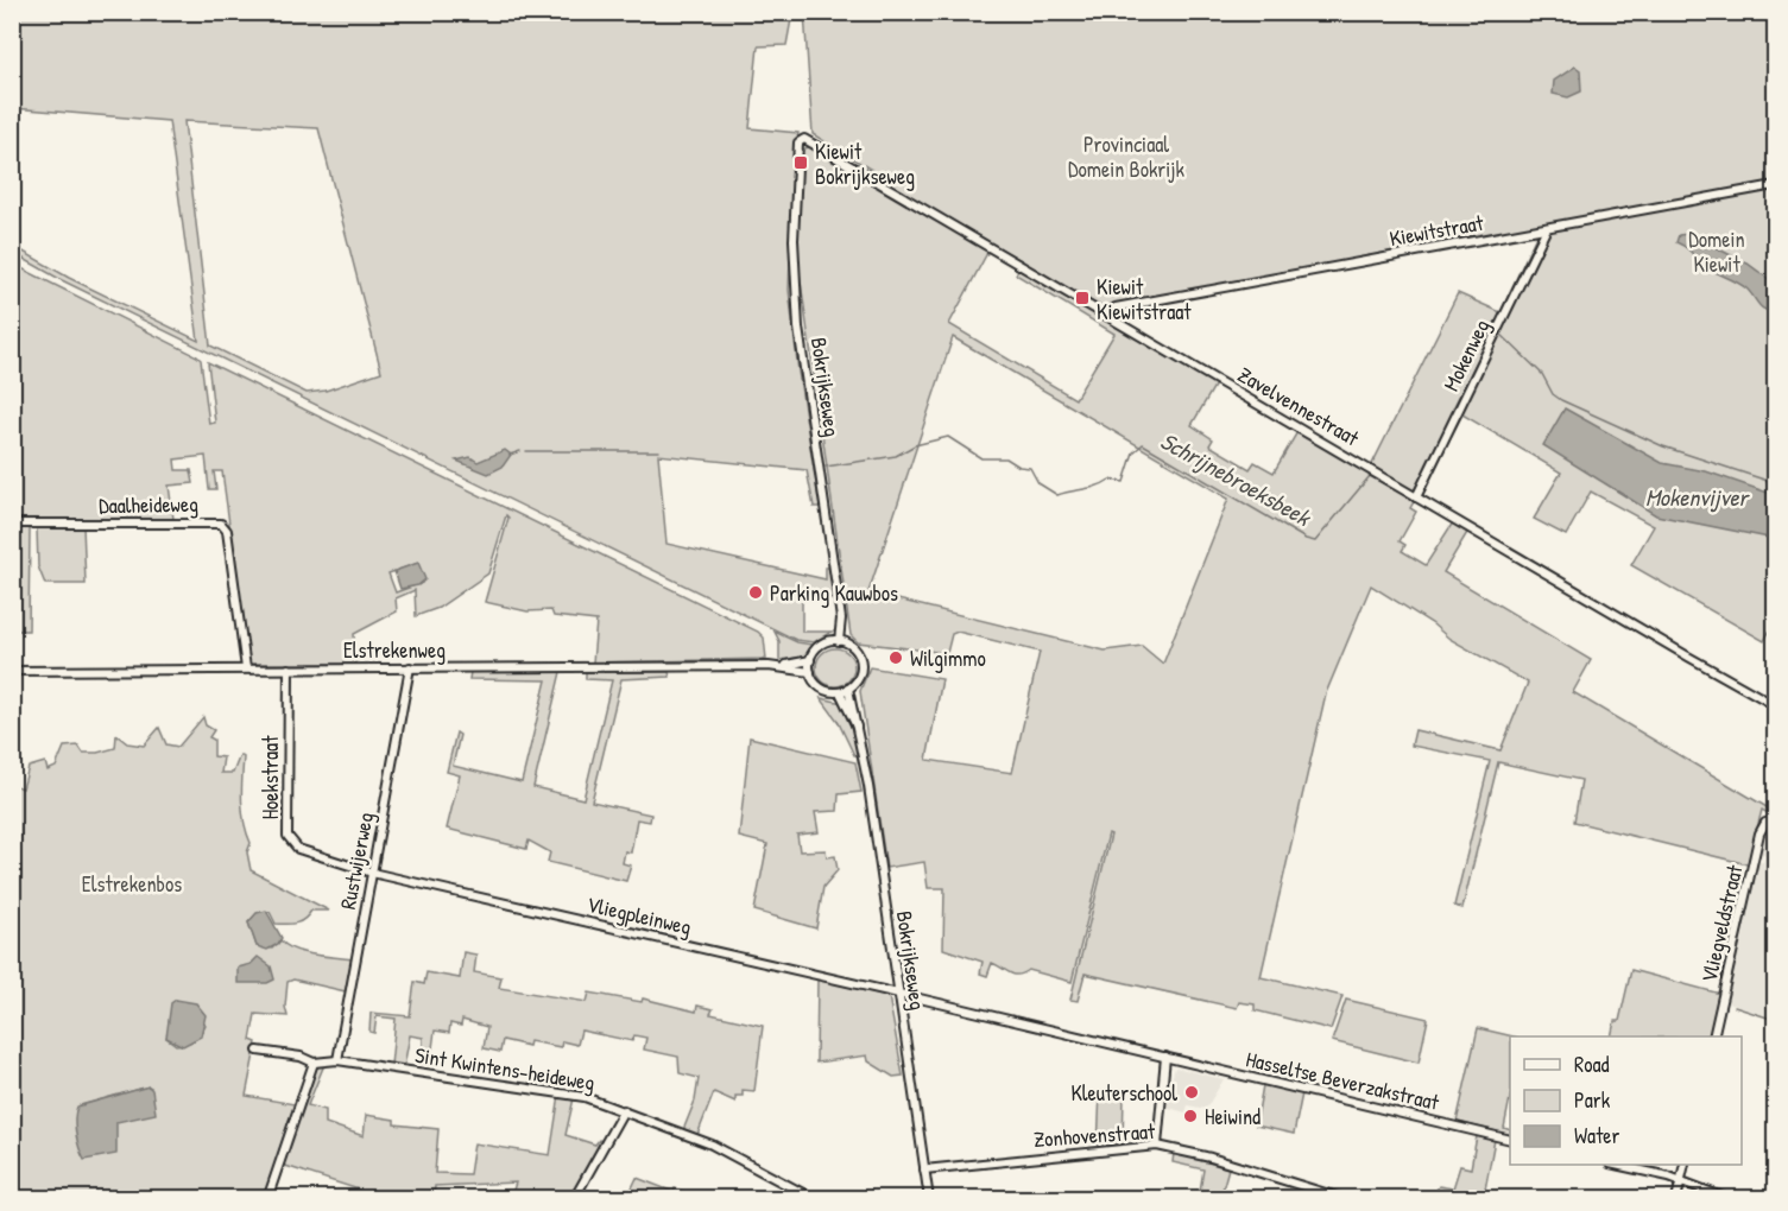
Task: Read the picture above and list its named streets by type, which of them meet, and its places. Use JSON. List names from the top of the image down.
{
  "streets": {
    "street": [
      "Kiewitstraat",
      "Mokenweg",
      "Bokrijkseweg",
      "Zavelvennestraat",
      "Daalheideweg",
      "Elstrekenweg",
      "Hoekstraat",
      "Rustwijerweg",
      "Vliegpleinweg",
      "Vliegveldstraat",
      "Sint Kwintens-heideweg",
      "Hasseltse Beverzakstraat",
      "Zonhovenstraat"
    ]
  },
  "crossings": [
    ["Kiewitstraat", "Mokenweg"],
    ["Kiewitstraat", "Zavelvennestraat"],
    ["Mokenweg", "Zavelvennestraat"],
    ["Bokrijkseweg", "Zavelvennestraat"],
    ["Bokrijkseweg", "Elstrekenweg"],
    ["Bokrijkseweg", "Vliegpleinweg"],
    ["Bokrijkseweg", "Hasseltse Beverzakstraat"],
    ["Bokrijkseweg", "Zonhovenstraat"],
    ["Daalheideweg", "Elstrekenweg"],
    ["Elstrekenweg", "Hoekstraat"],
    ["Elstrekenweg", "Rustwijerweg"],
    ["Hoekstraat", "Rustwijerweg"],
    ["Hoekstraat", "Vliegpleinweg"],
    ["Rustwijerweg", "Vliegpleinweg"],
    ["Rustwijerweg", "Sint Kwintens-heideweg"],
    ["Vliegpleinweg", "Hasseltse Beverzakstraat"]
  ],
  "water": ["Schrijnebroeksbeek", "Mokenvijver"],
  "parks": ["Provinciaal Domein Bokrijk", "Domein Kiewit", "Elstrekenbos"],
  "places": {
    "transit": ["Kiewit Bokrijkseweg", "Kiewit Kiewitstraat"],
    "other": [
      "Parking Kauwbos",
      "Wilgimmo",
      "Kleuterschool",
      "Heiwind"
    ]
  },
  "legend": ["Road", "Park", "Water"]
}
